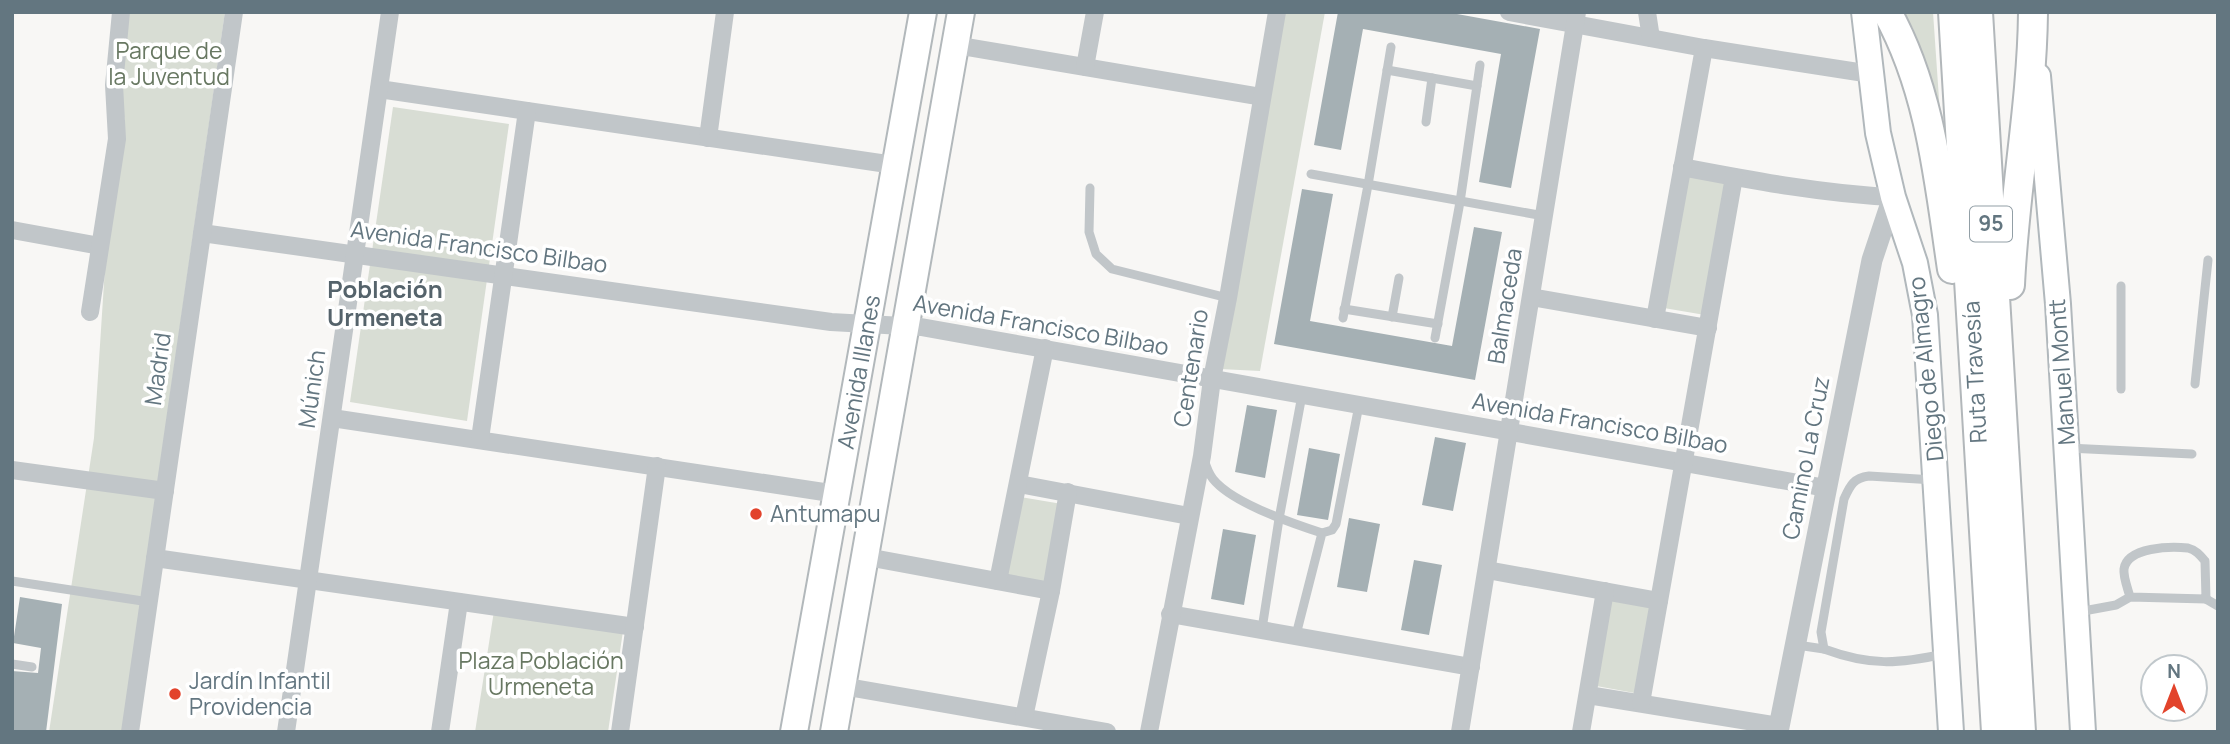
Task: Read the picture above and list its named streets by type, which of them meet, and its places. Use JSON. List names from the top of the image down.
{
  "streets": {
    "highway": ["95", "Ruta Travesía"],
    "main road": ["Diego de Almagro", "Avenida Illanes", "Manuel Montt"],
    "street": [
      "Avenida Francisco Bilbao",
      "Balmaceda",
      "Centenario",
      "Madrid",
      "Múnich",
      "Camino La Cruz"
    ]
  },
  "crossings": [
    ["Avenida Francisco Bilbao", "Balmaceda"],
    ["Avenida Francisco Bilbao", "Centenario"],
    ["Avenida Francisco Bilbao", "Madrid"],
    ["Avenida Francisco Bilbao", "Avenida Illanes"],
    ["Avenida Francisco Bilbao", "Múnich"],
    ["Avenida Francisco Bilbao", "Camino La Cruz"],
    ["Diego de Almagro", "Camino La Cruz"]
  ],
  "districts": ["Población Urmeneta"],
  "parks": ["Parque de la Juventud", "Plaza Población Urmeneta"],
  "places": ["Antumapu", "Jardín Infantil Providencia"],
  "north": "top"
}
